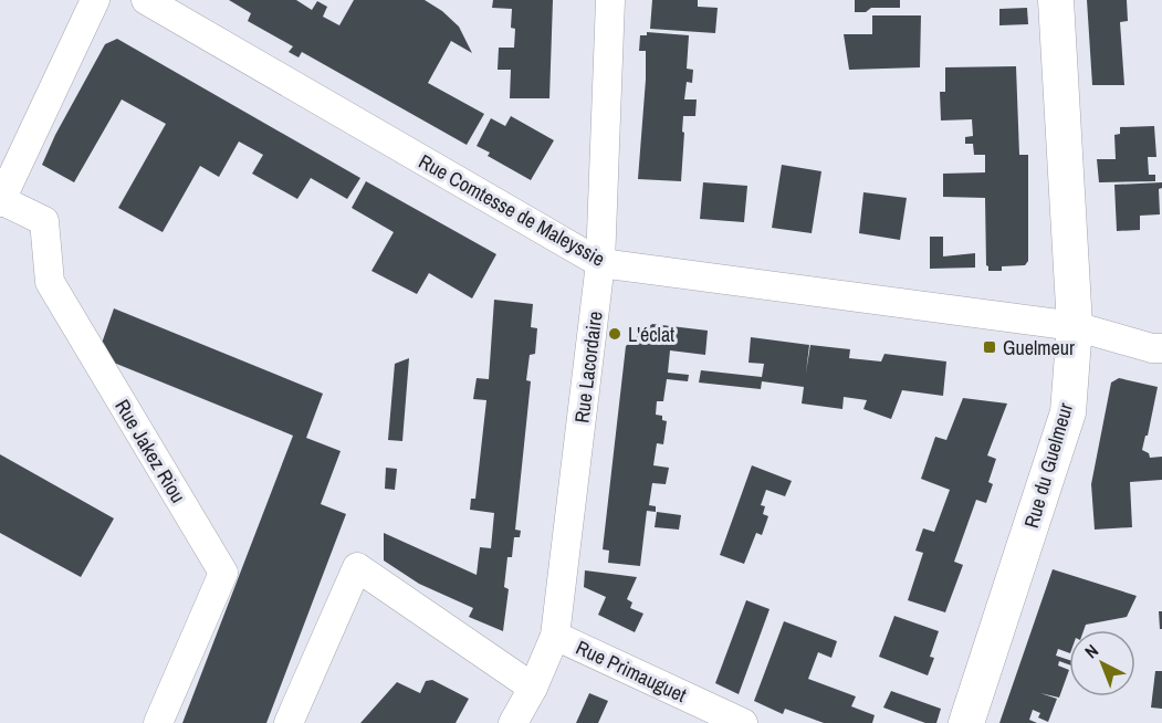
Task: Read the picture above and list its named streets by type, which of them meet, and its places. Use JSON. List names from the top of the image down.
{
  "streets": {
    "street": [
      "Rue Comtesse de Maleyssie",
      "Rue Lacordaire",
      "Rue Jakez Riou",
      "Rue du Guelmeur",
      "Rue Primauguet"
    ]
  },
  "crossings": [
    ["Rue Comtesse de Maleyssie", "Rue Lacordaire"],
    ["Rue Comtesse de Maleyssie", "Rue du Guelmeur"],
    ["Rue Lacordaire", "Rue Primauguet"]
  ],
  "places": {
    "other": ["L'éclat"],
    "transit": ["Guelmeur"]
  },
  "north": "top left"
}
